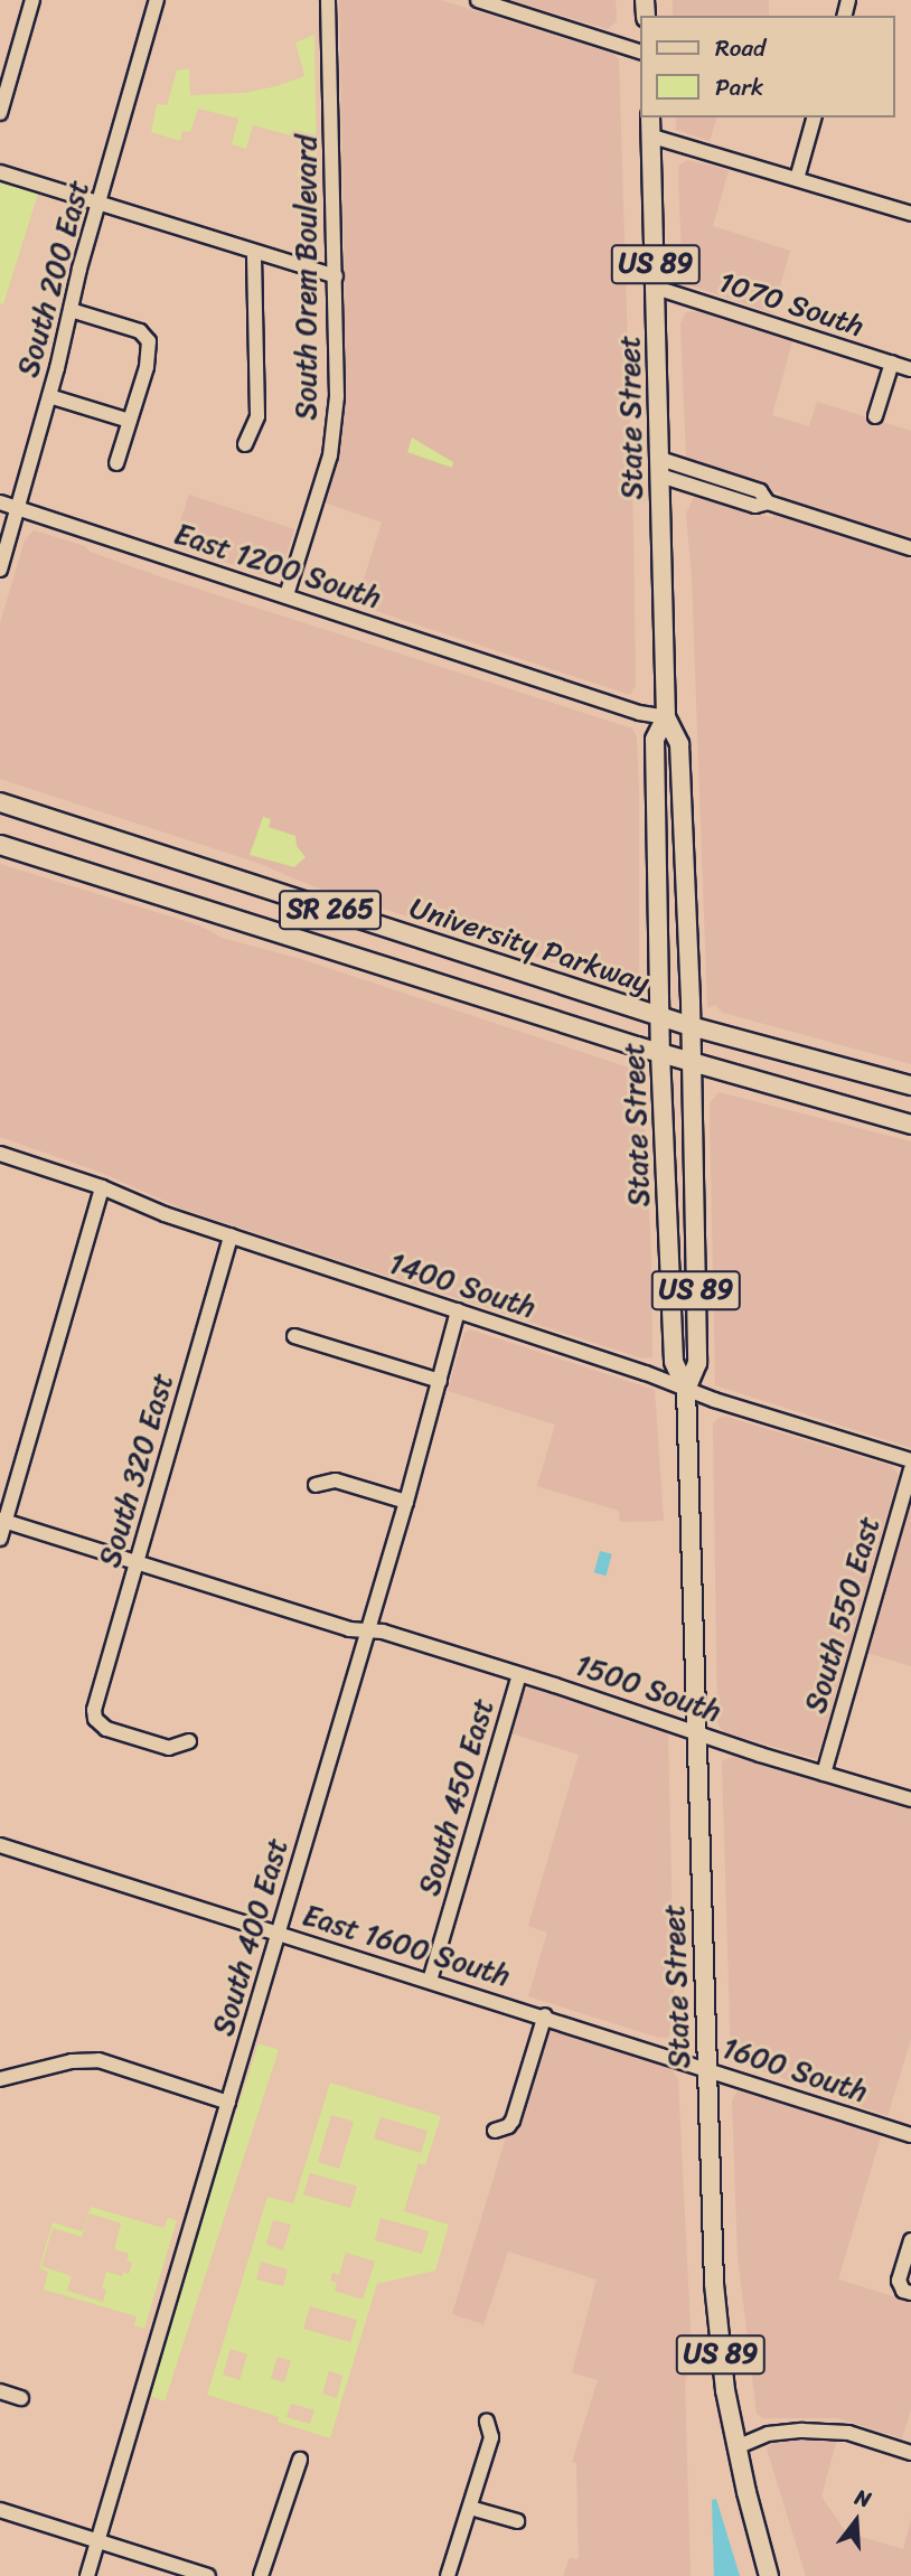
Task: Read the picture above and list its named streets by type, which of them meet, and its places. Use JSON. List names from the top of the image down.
{
  "streets": {
    "main road": [
      "US 89",
      "State Street",
      "SR 265",
      "University Parkway"
    ],
    "street": [
      "South Orem Boulevard",
      "South 200 East",
      "1070 South",
      "East 1200 South",
      "1400 South",
      "South 320 East",
      "South 550 East",
      "1500 South",
      "South 450 East",
      "South 400 East",
      "East 1600 South",
      "1600 South"
    ]
  },
  "crossings": [
    ["South Orem Boulevard", "East 1200 South"],
    ["South 200 East", "East 1200 South"],
    ["1070 South", "State Street"],
    ["State Street", "East 1200 South"],
    ["State Street", "SR 265"],
    ["State Street", "University Parkway"],
    ["State Street", "1400 South"],
    ["State Street", "1500 South"],
    ["State Street", "1600 South"],
    ["1400 South", "South 320 East"],
    ["1400 South", "South 400 East"],
    ["South 320 East", "1500 South"],
    ["South 550 East", "1500 South"],
    ["1500 South", "South 450 East"],
    ["1500 South", "South 400 East"],
    ["South 450 East", "East 1600 South"],
    ["South 400 East", "East 1600 South"],
    ["East 1600 South", "1600 South"]
  ],
  "legend": ["Road", "Park"],
  "north": "top"
}
